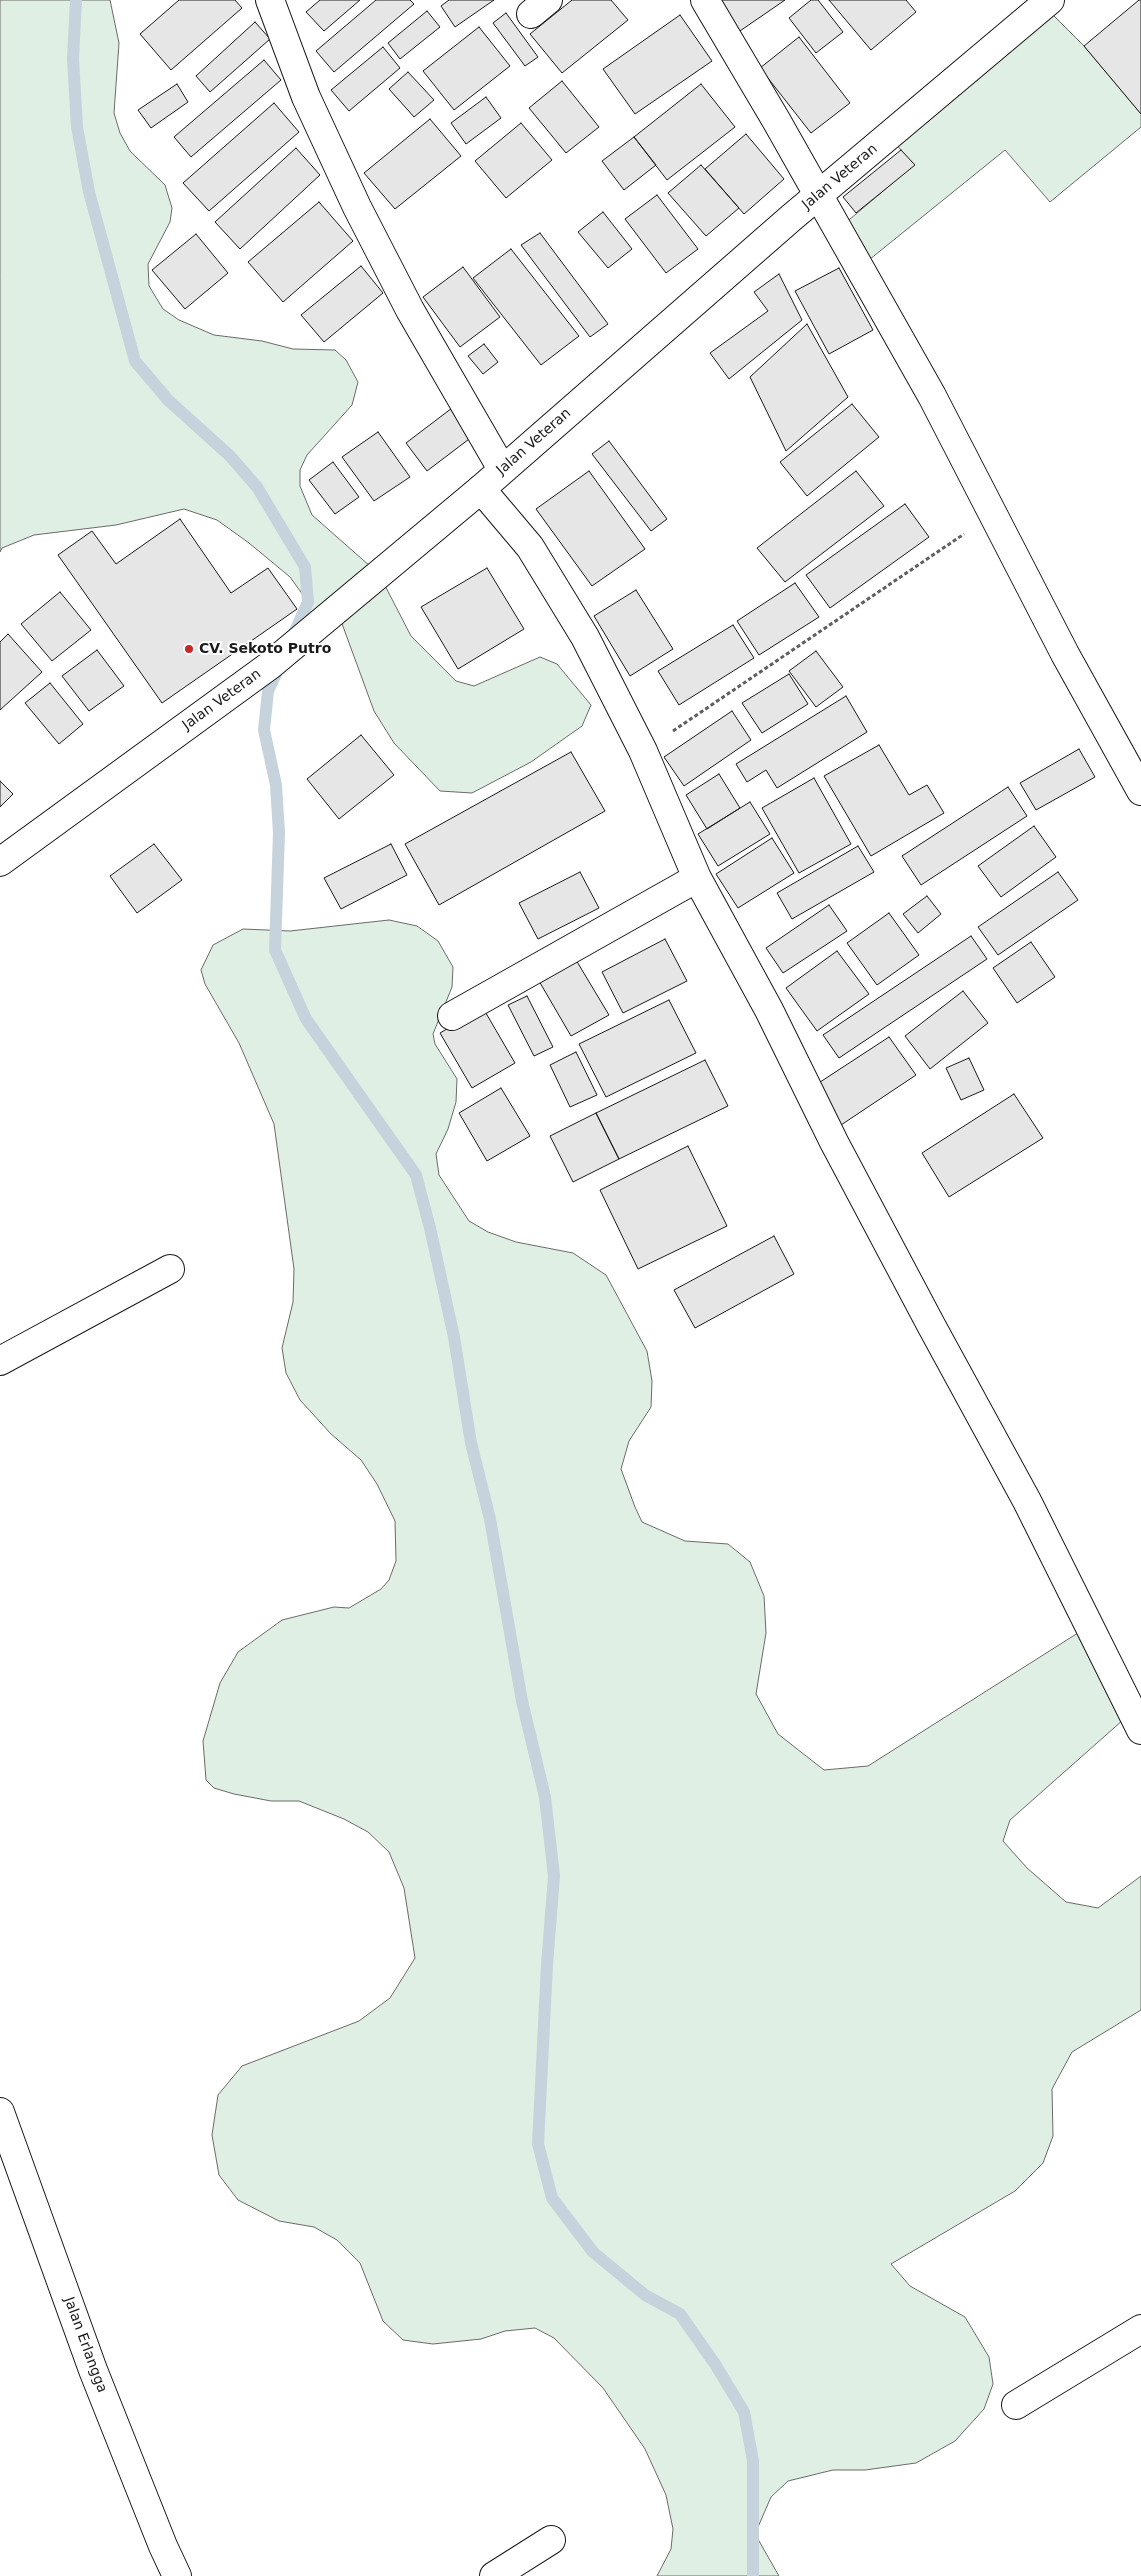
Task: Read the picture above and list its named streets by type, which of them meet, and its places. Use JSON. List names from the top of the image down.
{
  "streets": {
    "street": ["Jalan Veteran", "Jalan Erlangga"]
  },
  "places": ["CV. Sekoto Putro"]
}
